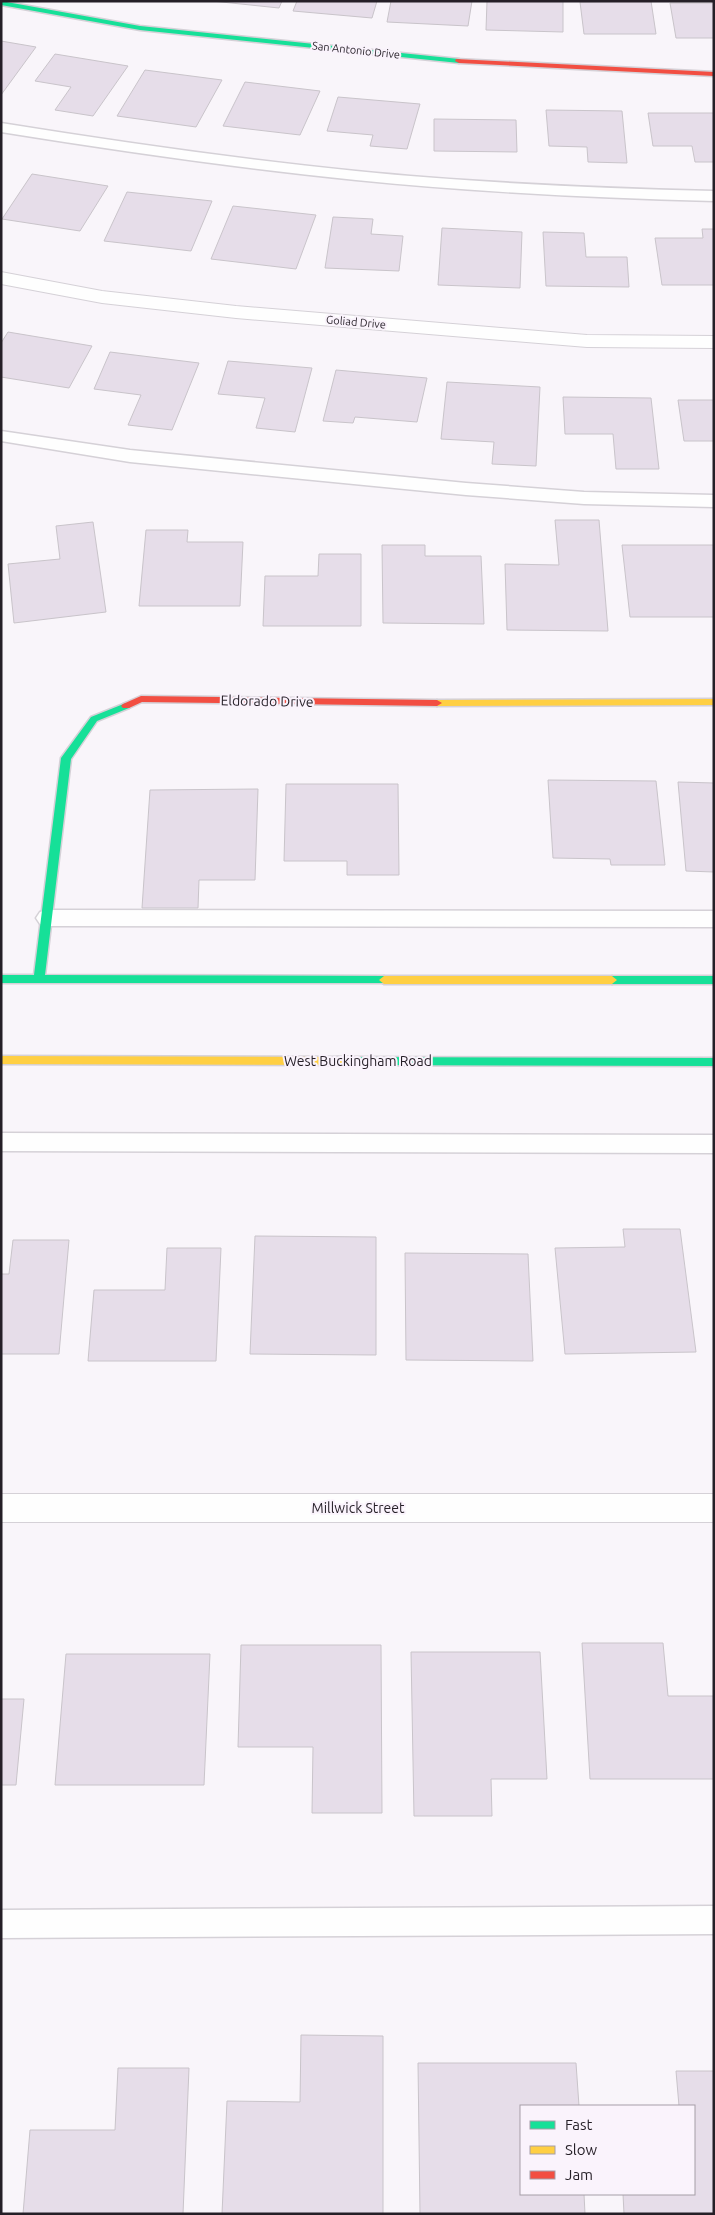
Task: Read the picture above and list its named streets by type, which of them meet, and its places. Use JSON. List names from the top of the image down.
{
  "streets": {
    "street": [
      "San Antonio Drive",
      "Goliad Drive",
      "Eldorado Drive",
      "West Buckingham Road",
      "Millwick Street"
    ]
  },
  "legend": ["Fast", "Slow", "Jam"]
}
